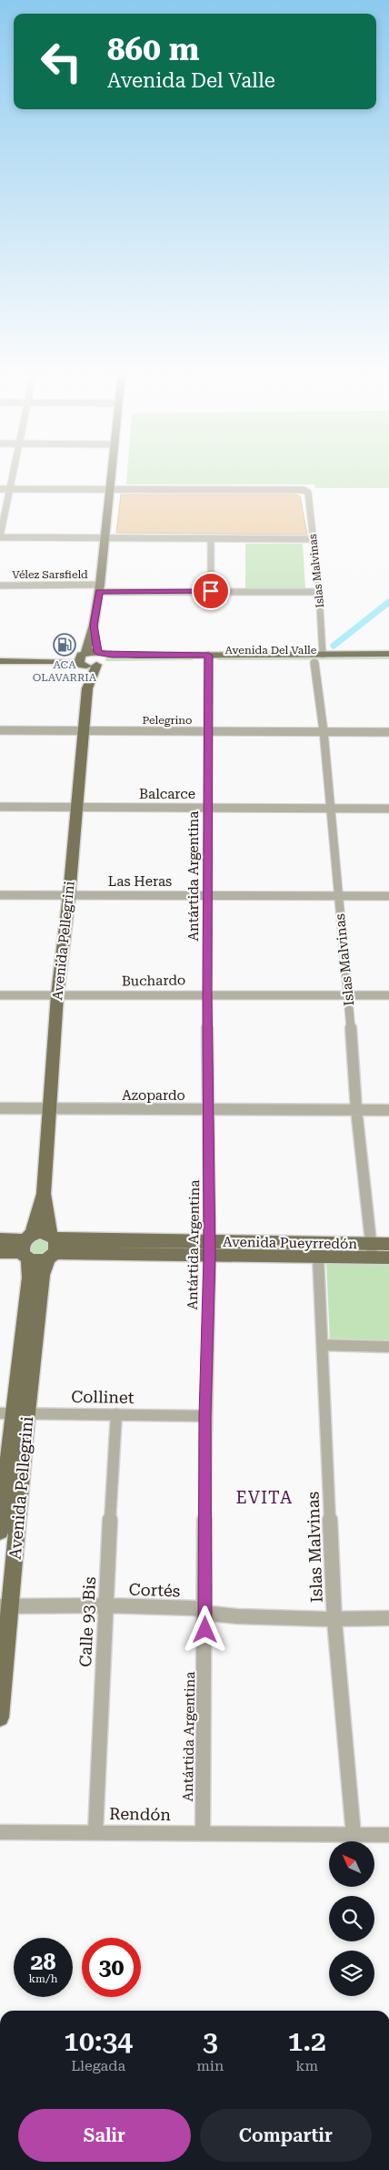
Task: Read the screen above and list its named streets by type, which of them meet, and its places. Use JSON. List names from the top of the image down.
{
  "streets": {
    "main road": ["Avenida Del Valle", "Avenida Pellegrini", "Avenida Pueyrredón"],
    "street": [
      "Islas Malvinas",
      "Vélez Sarsfield",
      "Pelegrino",
      "Balcarce",
      "Antártida Argentina",
      "Las Heras",
      "Buchardo",
      "Azopardo",
      "Collinet",
      "Cortés",
      "Calle 93 Bis",
      "Rendón"
    ]
  },
  "crossings": [
    ["Islas Malvinas", "Vélez Sarsfield"],
    ["Islas Malvinas", "Avenida Del Valle"],
    ["Islas Malvinas", "Pelegrino"],
    ["Islas Malvinas", "Balcarce"],
    ["Islas Malvinas", "Las Heras"],
    ["Islas Malvinas", "Buchardo"],
    ["Islas Malvinas", "Azopardo"],
    ["Islas Malvinas", "Avenida Pueyrredón"],
    ["Islas Malvinas", "Cortés"],
    ["Islas Malvinas", "Rendón"],
    ["Avenida Del Valle", "Antártida Argentina"],
    ["Avenida Del Valle", "Avenida Pellegrini"],
    ["Pelegrino", "Antártida Argentina"],
    ["Pelegrino", "Avenida Pellegrini"],
    ["Balcarce", "Antártida Argentina"],
    ["Balcarce", "Avenida Pellegrini"],
    ["Antártida Argentina", "Las Heras"],
    ["Antártida Argentina", "Buchardo"],
    ["Antártida Argentina", "Azopardo"],
    ["Antártida Argentina", "Avenida Pueyrredón"],
    ["Antártida Argentina", "Collinet"],
    ["Antártida Argentina", "Cortés"],
    ["Antártida Argentina", "Rendón"],
    ["Las Heras", "Avenida Pellegrini"],
    ["Avenida Pellegrini", "Buchardo"],
    ["Avenida Pellegrini", "Azopardo"],
    ["Avenida Pellegrini", "Avenida Pueyrredón"],
    ["Avenida Pellegrini", "Collinet"],
    ["Avenida Pellegrini", "Cortés"],
    ["Collinet", "Calle 93 Bis"],
    ["Cortés", "Calle 93 Bis"],
    ["Calle 93 Bis", "Rendón"]
  ],
  "districts": ["EVITA"],
  "places": {
    "fuel station": ["ACA OLAVARRIA"]
  },
  "north": "top left",
  "page": {
    "turn": ["860 m", "Avenida Del Valle"],
    "speed": "28 km/h",
    "limit": "30",
    "eta": [
      "10:34",
      "Llegada",
      "3",
      "min",
      "1.2",
      "km"
    ],
    "buttons": ["Salir", "Compartir"]
  }
}
